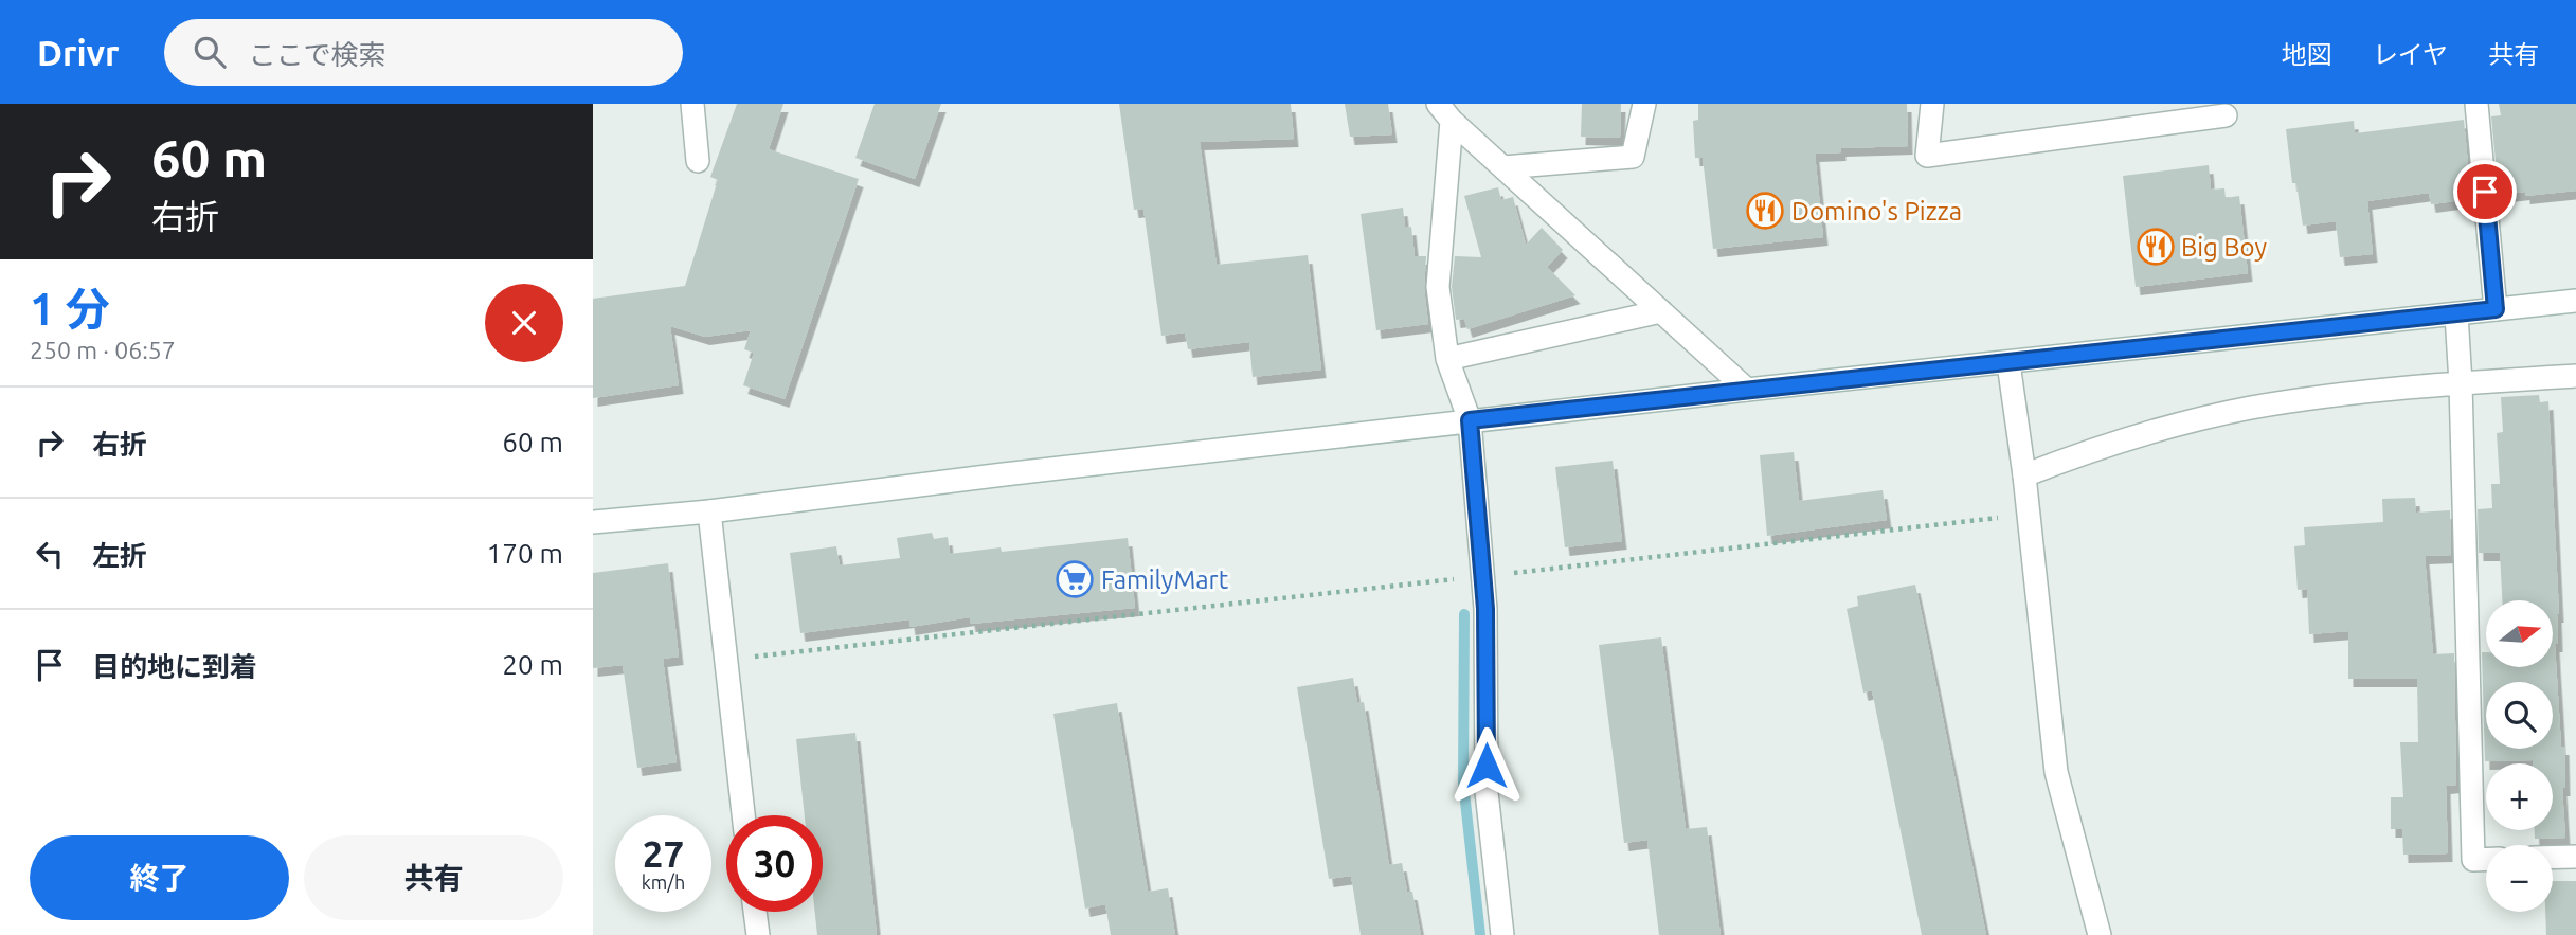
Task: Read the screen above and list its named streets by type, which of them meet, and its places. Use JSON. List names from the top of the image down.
{
  "places": {
    "restaurant": ["Domino's Pizza", "Big Boy"],
    "supermarket": ["FamilyMart"]
  },
  "north": "right",
  "page": {
    "header": "Drivr",
    "search": "ここで検索",
    "nav": ["地図", "レイヤ", "共有"],
    "turn": ["60 m", "右折"],
    "heading": ["1 分", "250 m · 06:57"],
    "list": [
      {
        "name": "右折",
        "value": "60 m"
      },
      {
        "name": "左折",
        "value": "170 m"
      },
      {
        "name": "目的地に到着",
        "value": "20 m"
      }
    ],
    "map_buttons": ["+", "−"],
    "speed": "27 km/h",
    "limit": "30",
    "buttons": ["終了", "共有"]
  }
}
